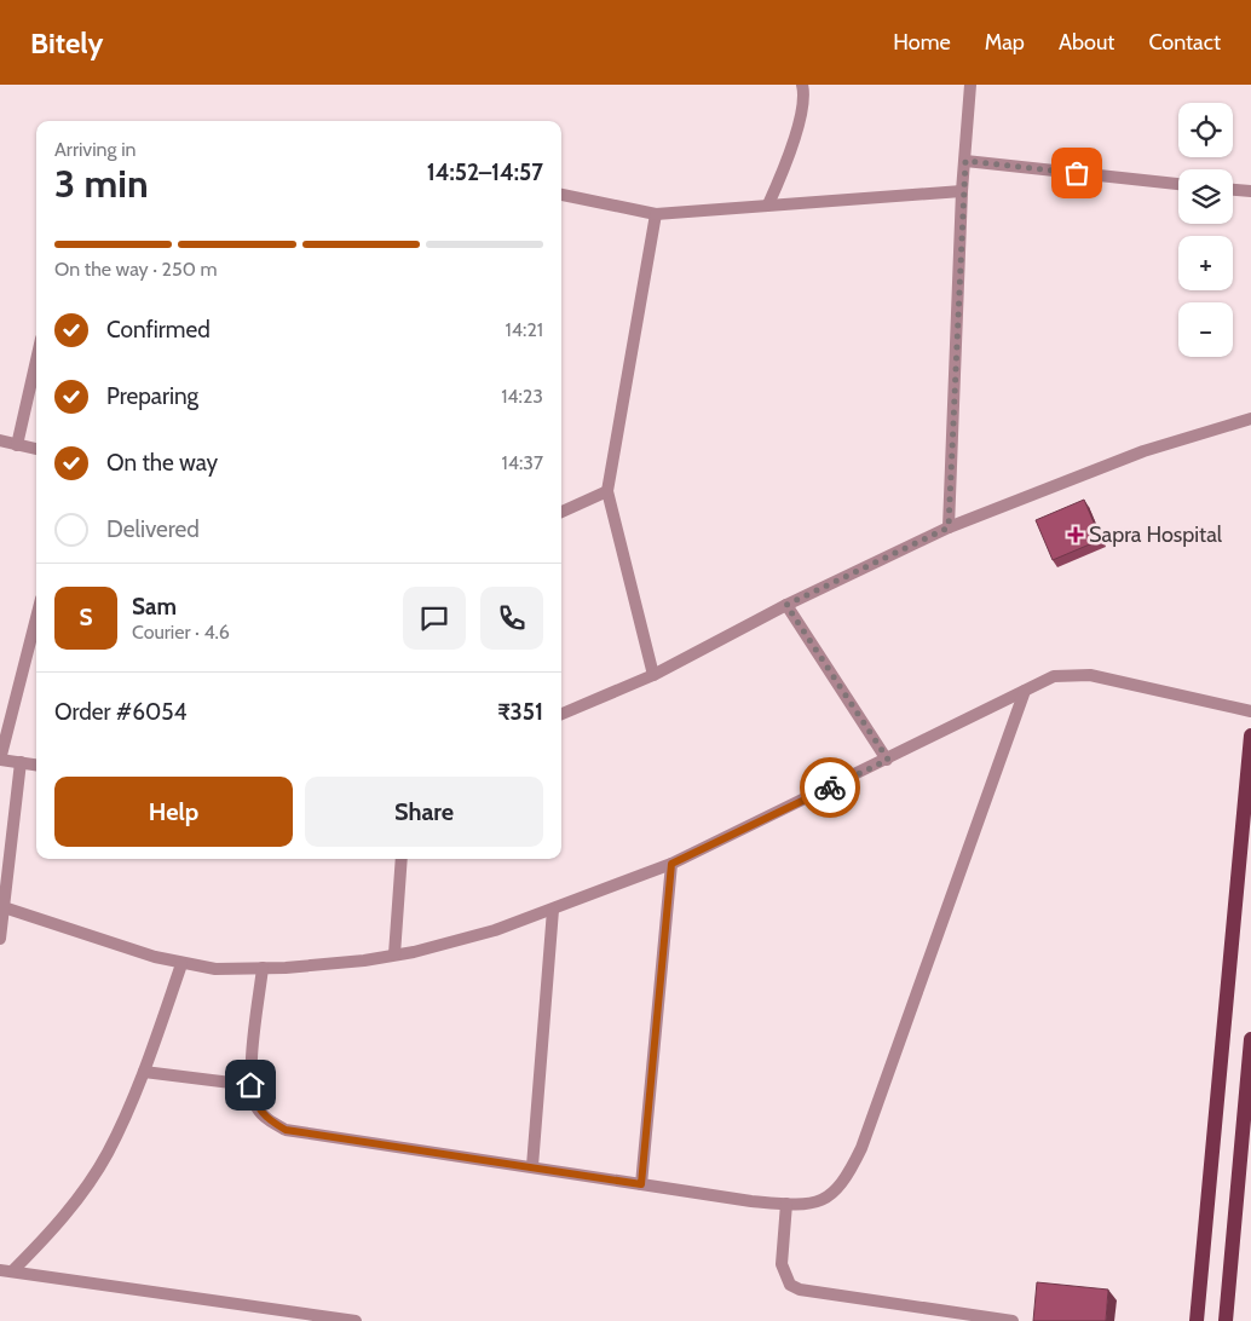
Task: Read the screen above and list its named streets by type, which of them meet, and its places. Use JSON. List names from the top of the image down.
{
  "places": {
    "health": ["Sapra Hospital"]
  },
  "page": {
    "header": "Bitely",
    "nav": [
      "Home",
      "Map",
      "About",
      "Contact"
    ],
    "map_buttons": ["+", "−"],
    "heading": ["3 min", "Arriving in", "14:52–14:57"],
    "panel": [
      "Sam",
      "Courier · 4.6",
      "Order #6054",
      "₹351"
    ],
    "bar": "On the way · 250 m",
    "list": [
      ["Confirmed", "14:21"],
      ["Preparing", "14:23"],
      ["On the way", "14:37"],
      "Delivered"
    ],
    "round": "S",
    "buttons": ["Help", "Share"]
  }
}
